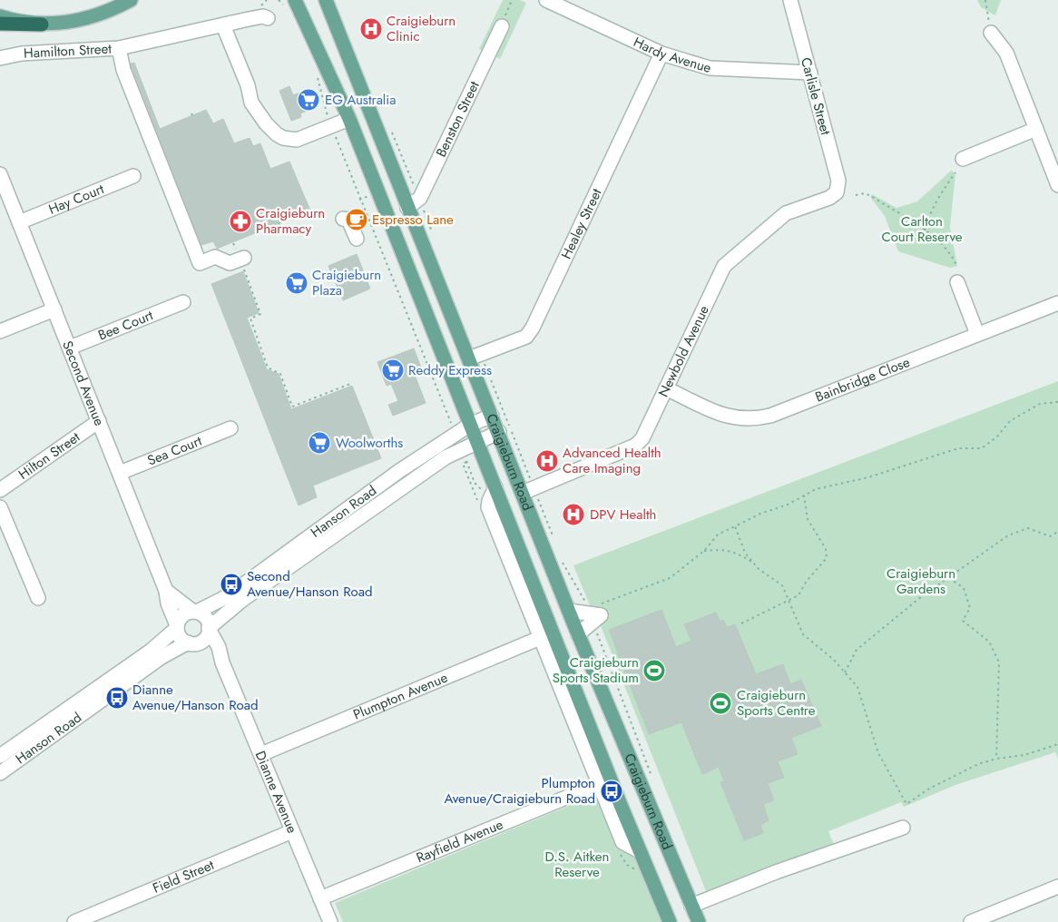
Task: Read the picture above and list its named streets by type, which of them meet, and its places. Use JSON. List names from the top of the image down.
{
  "streets": {
    "main road": ["Craigieburn Road"],
    "street": [
      "Hamilton Street",
      "Hardy Avenue",
      "Carlisle Street",
      "Benston Street",
      "Hay Court",
      "Healey Street",
      "Bee Court",
      "Newbold Avenue",
      "Bainbridge Close",
      "Second Avenue",
      "Sea Court",
      "Hilton Street",
      "Hanson Road",
      "Plumpton Avenue",
      "Dianne Avenue",
      "Rayfield Avenue",
      "Field Street"
    ]
  },
  "crossings": [
    ["Hardy Avenue", "Carlisle Street"],
    ["Hardy Avenue", "Healey Street"],
    ["Carlisle Street", "Newbold Avenue"],
    ["Benston Street", "Craigieburn Road"],
    ["Hay Court", "Second Avenue"],
    ["Healey Street", "Craigieburn Road"],
    ["Bee Court", "Second Avenue"],
    ["Newbold Avenue", "Bainbridge Close"],
    ["Newbold Avenue", "Craigieburn Road"],
    ["Second Avenue", "Sea Court"],
    ["Second Avenue", "Hilton Street"],
    ["Second Avenue", "Hanson Road"],
    ["Second Avenue", "Dianne Avenue"],
    ["Craigieburn Road", "Hanson Road"],
    ["Craigieburn Road", "Plumpton Avenue"],
    ["Craigieburn Road", "Rayfield Avenue"],
    ["Hanson Road", "Dianne Avenue"],
    ["Plumpton Avenue", "Dianne Avenue"],
    ["Dianne Avenue", "Rayfield Avenue"],
    ["Dianne Avenue", "Field Street"]
  ],
  "parks": ["Carlton Court Reserve", "Craigieburn Gardens", "D.S. Aitken Reserve"],
  "places": {
    "hospital": ["Craigieburn Clinic", "Advanced Health Care Imaging", "DPV Health"],
    "supermarket": [
      "EG Australia",
      "Craigieburn Plaza",
      "Reddy Express",
      "Woolworths"
    ],
    "cafe": ["Espresso Lane"],
    "pharmacy": ["Craigieburn Pharmacy"],
    "bus stop": ["Second Avenue/Hanson Road", "Dianne Avenue/Hanson Road", "Plumpton Avenue/Craigieburn Road"],
    "sports": ["Craigieburn Sports Stadium", "Craigieburn Sports Centre"]
  }
}
